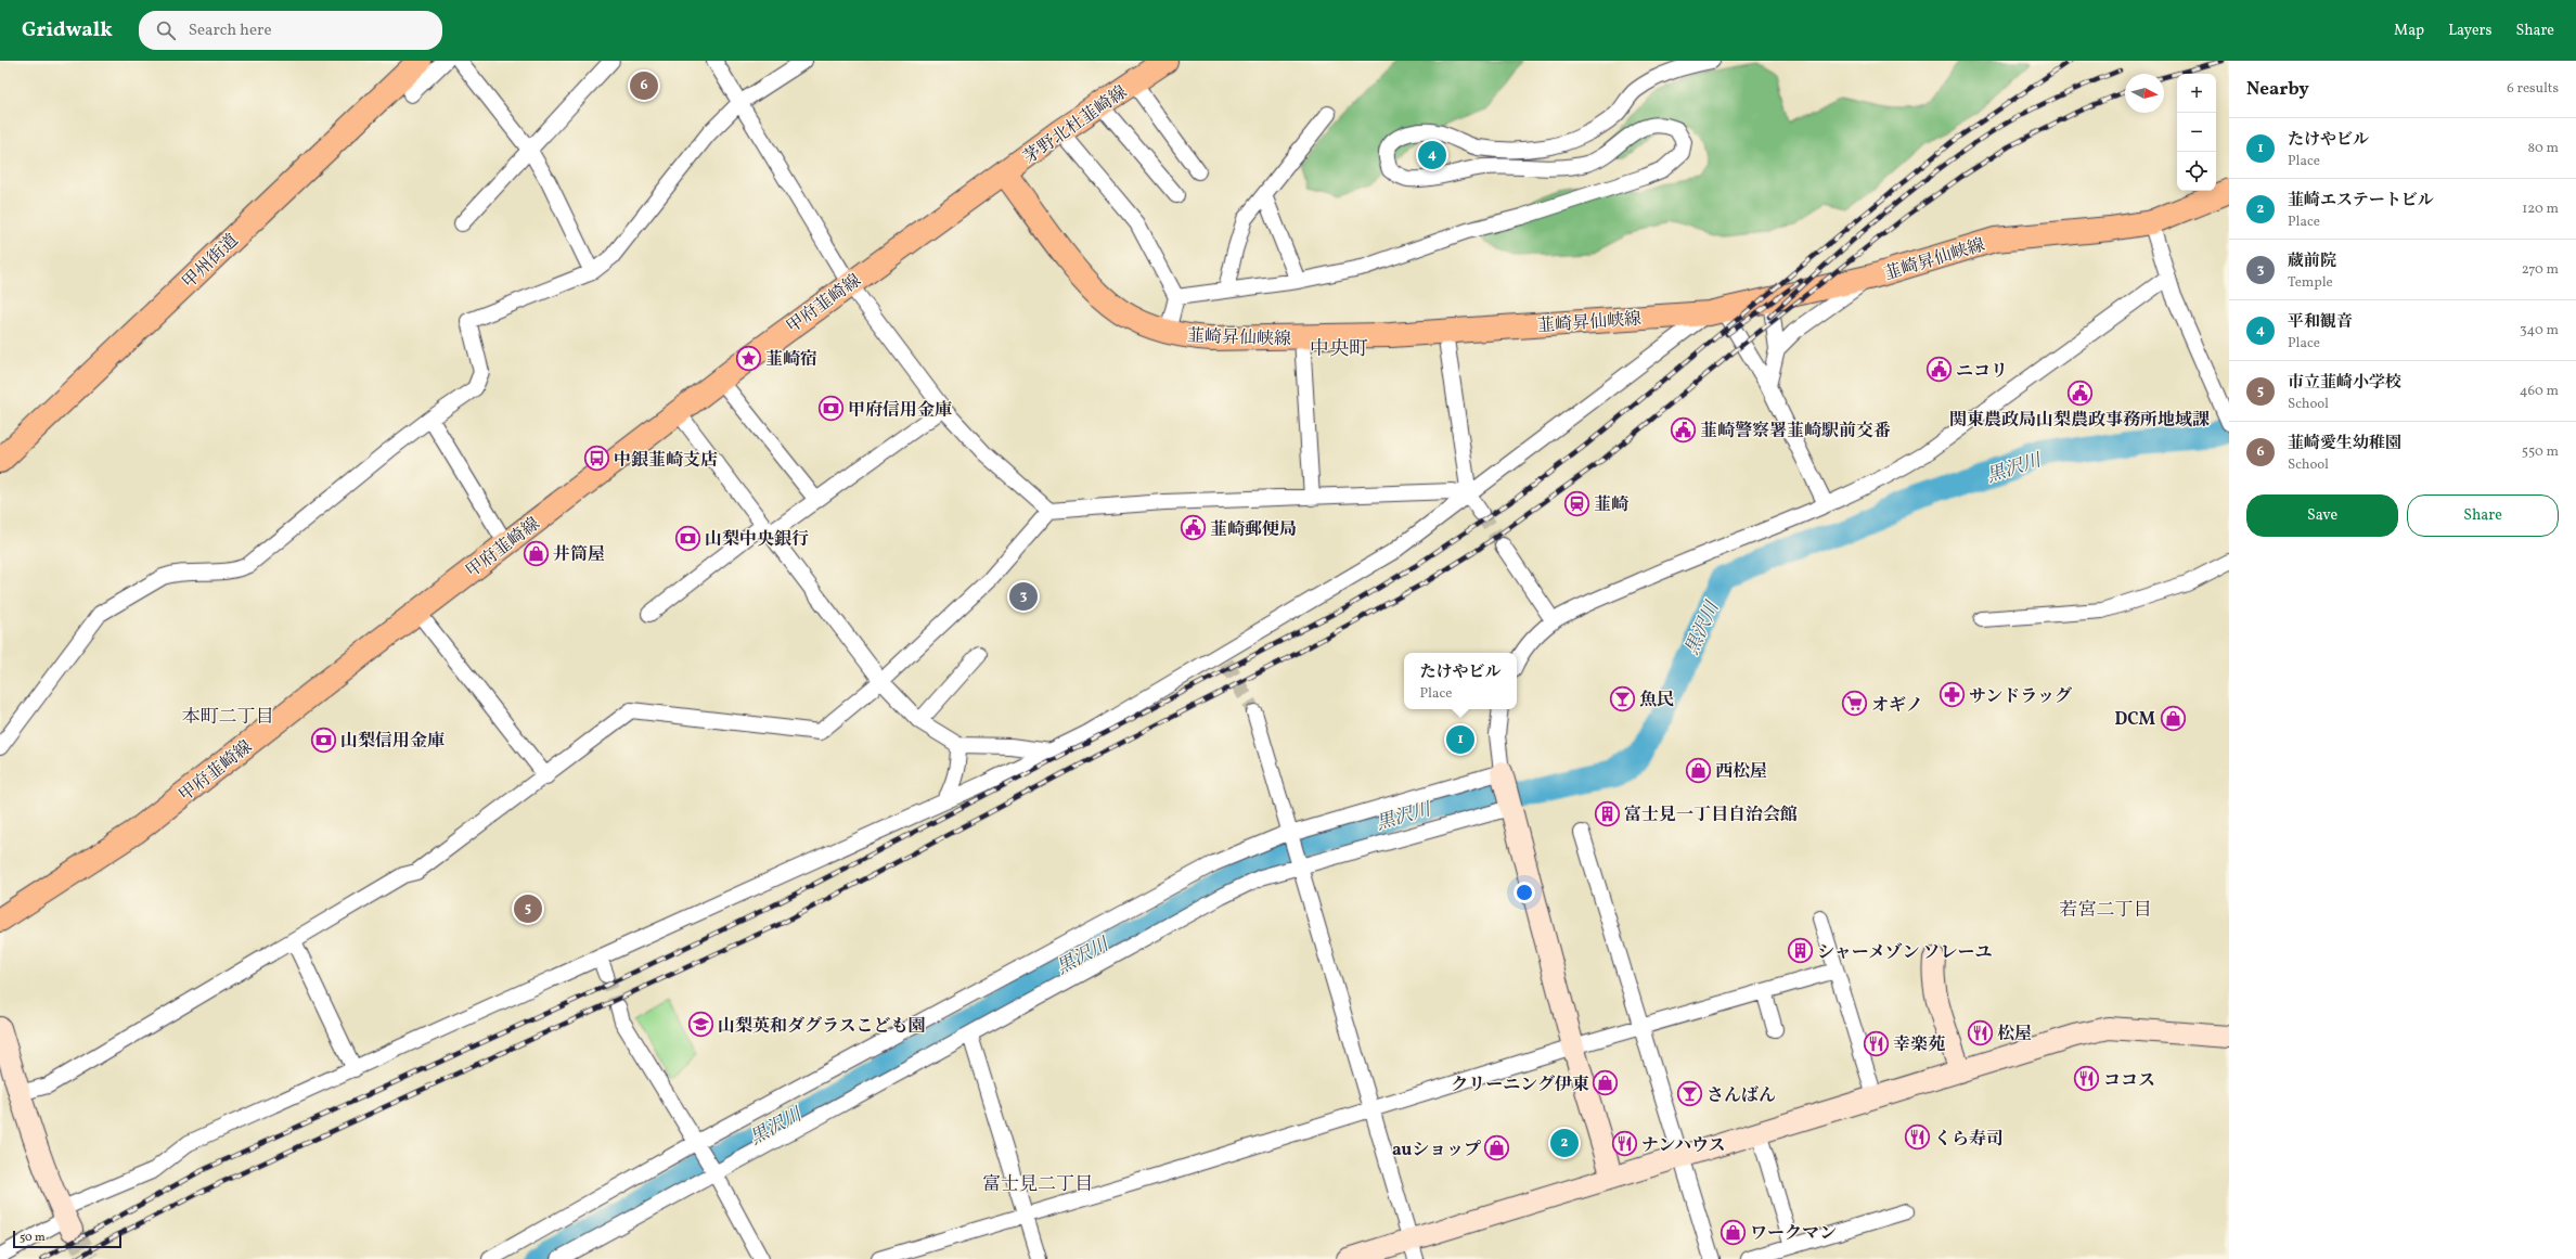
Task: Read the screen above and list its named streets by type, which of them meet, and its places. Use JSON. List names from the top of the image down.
{
  "streets": {
    "main road": [
      "茅野北杜韮崎線",
      "韮崎昇仙峡線",
      "甲州街道",
      "甲府韮崎線"
    ]
  },
  "crossings": [
    ["茅野北杜韮崎線", "韮崎昇仙峡線"],
    ["茅野北杜韮崎線", "甲府韮崎線"],
    ["韮崎昇仙峡線", "甲府韮崎線"]
  ],
  "districts": [
    "中央町",
    "本町二丁目",
    "若宮二丁目",
    "富士見二丁目"
  ],
  "water": ["黒沢川"],
  "places": {
    "place": ["韮崎宿"],
    "public building": [
      "ニコリ",
      "関東農政局山梨農政事務所地域課",
      "韮崎警察署韮崎駅前交番",
      "韮崎郵便局"
    ],
    "bank": ["甲府信用金庫", "山梨中央銀行", "山梨信用金庫"],
    "bus stop": ["中銀韮崎支店"],
    "station": ["韮崎"],
    "shop": [
      "井筒屋",
      "DCM",
      "西松屋",
      "クリーニング伊東",
      "auショップ",
      "ワークマン"
    ],
    "pharmacy": ["サンドラッグ"],
    "bar": ["魚民", "さんばん"],
    "supermarket": ["オギノ"],
    "building": ["富士見一丁目自治会館", "シャーメゾン ソレーユ"],
    "school or university": ["山梨英和ダグラスこども園"],
    "restaurant": [
      "松屋",
      "幸楽苑",
      "ココス",
      "くら寿司",
      "ナンハウス"
    ]
  },
  "scale_bar": "50 m",
  "north": "right",
  "page": {
    "header": "Gridwalk",
    "search": "Search here",
    "nav": ["Map", "Layers", "Share"],
    "heading": ["Nearby", "6 results"],
    "pins": [
      "6",
      "4",
      "3",
      "1",
      "5",
      "2"
    ],
    "map_buttons": ["+", "−"],
    "list": [
      {
        "mark": "1",
        "name": "たけやビル",
        "note": "Place",
        "value": "80 m"
      },
      {
        "mark": "2",
        "name": "韮崎エステートビル",
        "note": "Place",
        "value": "120 m"
      },
      {
        "mark": "3",
        "name": "蔵前院",
        "note": "Temple",
        "value": "270 m"
      },
      {
        "mark": "4",
        "name": "平和観音",
        "note": "Place",
        "value": "340 m"
      },
      {
        "mark": "5",
        "name": "市立韮崎小学校",
        "note": "School",
        "value": "460 m"
      },
      {
        "mark": "6",
        "name": "韮崎愛生幼稚園",
        "note": "School",
        "value": "550 m"
      }
    ],
    "buttons": ["Save", "Share"],
    "popup": ["たけやビル", "Place"],
    "scale": "50 m"
  }
}
